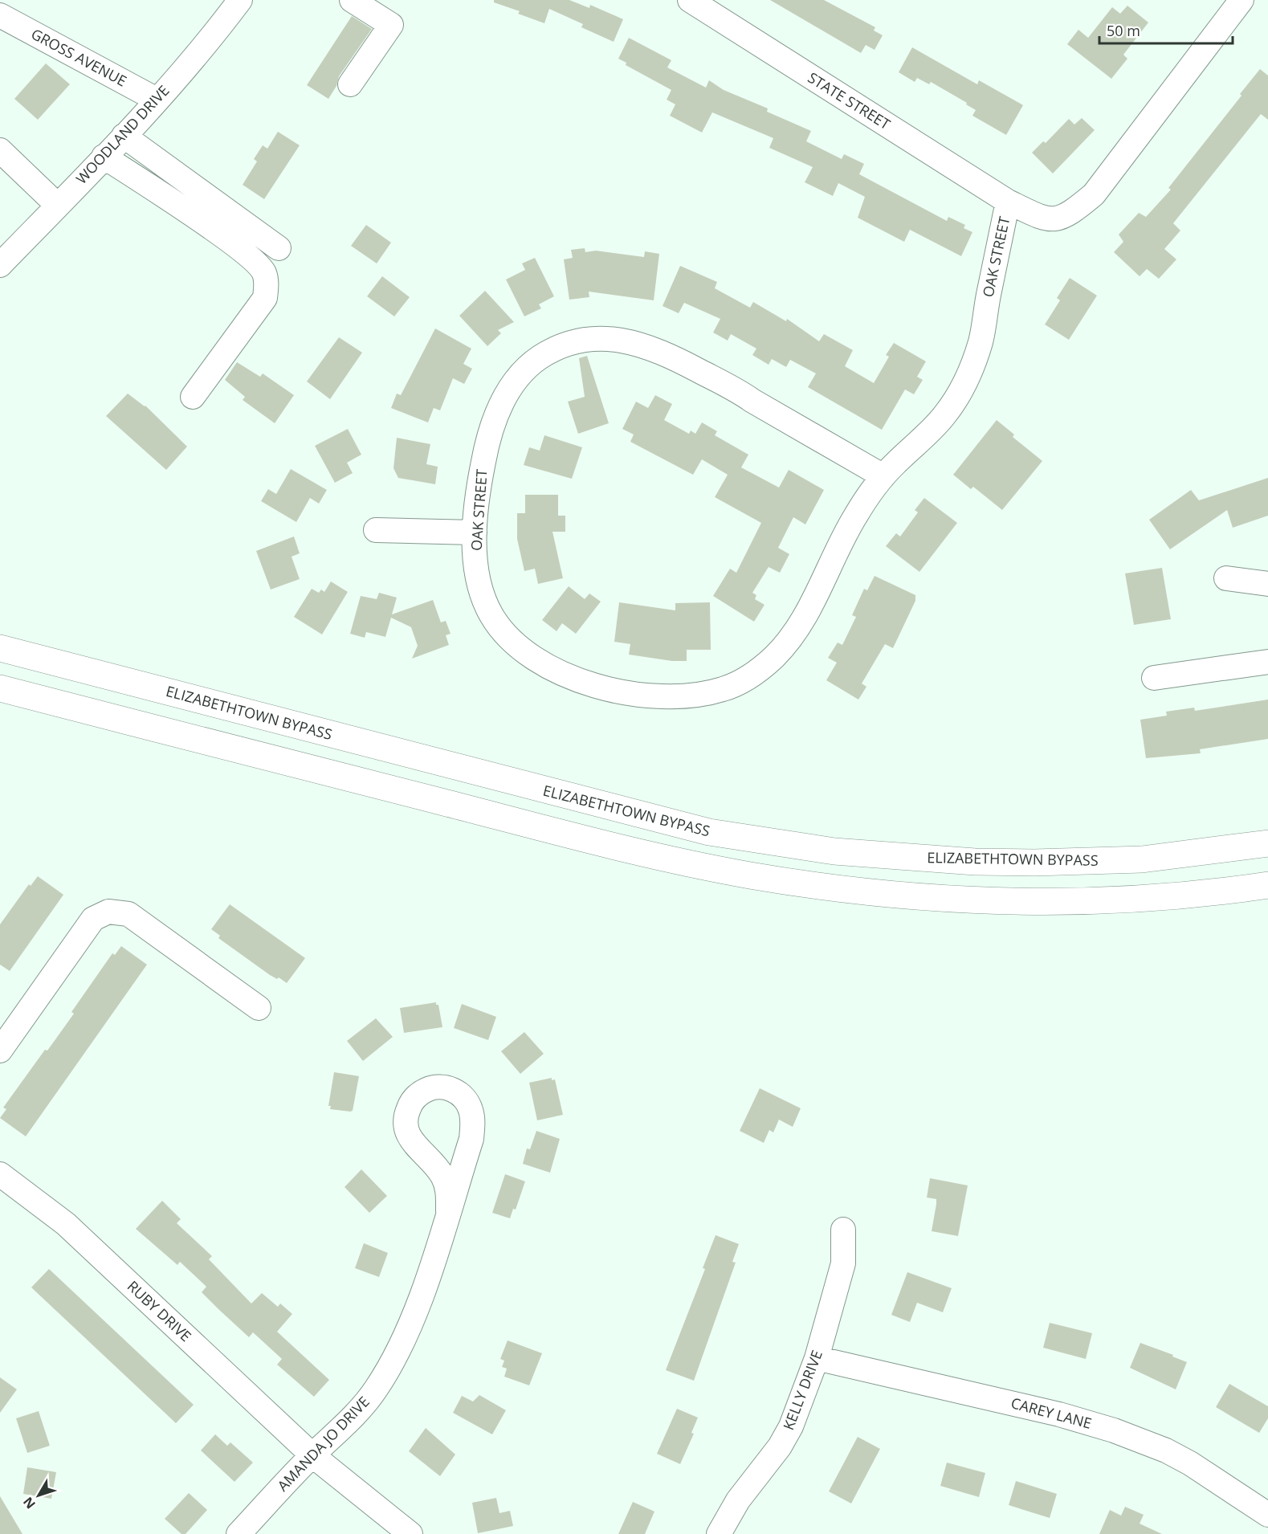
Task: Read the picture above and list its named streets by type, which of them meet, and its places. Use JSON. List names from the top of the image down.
{
  "streets": {
    "highway": ["ELIZABETHTOWN BYPASS"],
    "street": [
      "GROSS AVENUE",
      "STATE STREET",
      "WOODLAND DRIVE",
      "OAK STREET",
      "RUBY DRIVE",
      "KELLY DRIVE",
      "CAREY LANE",
      "AMANDA JO DRIVE"
    ]
  },
  "crossings": [
    ["GROSS AVENUE", "WOODLAND DRIVE"],
    ["STATE STREET", "OAK STREET"],
    ["RUBY DRIVE", "AMANDA JO DRIVE"],
    ["KELLY DRIVE", "CAREY LANE"]
  ],
  "scale_bar": "50 m",
  "north": "bottom left"
}
